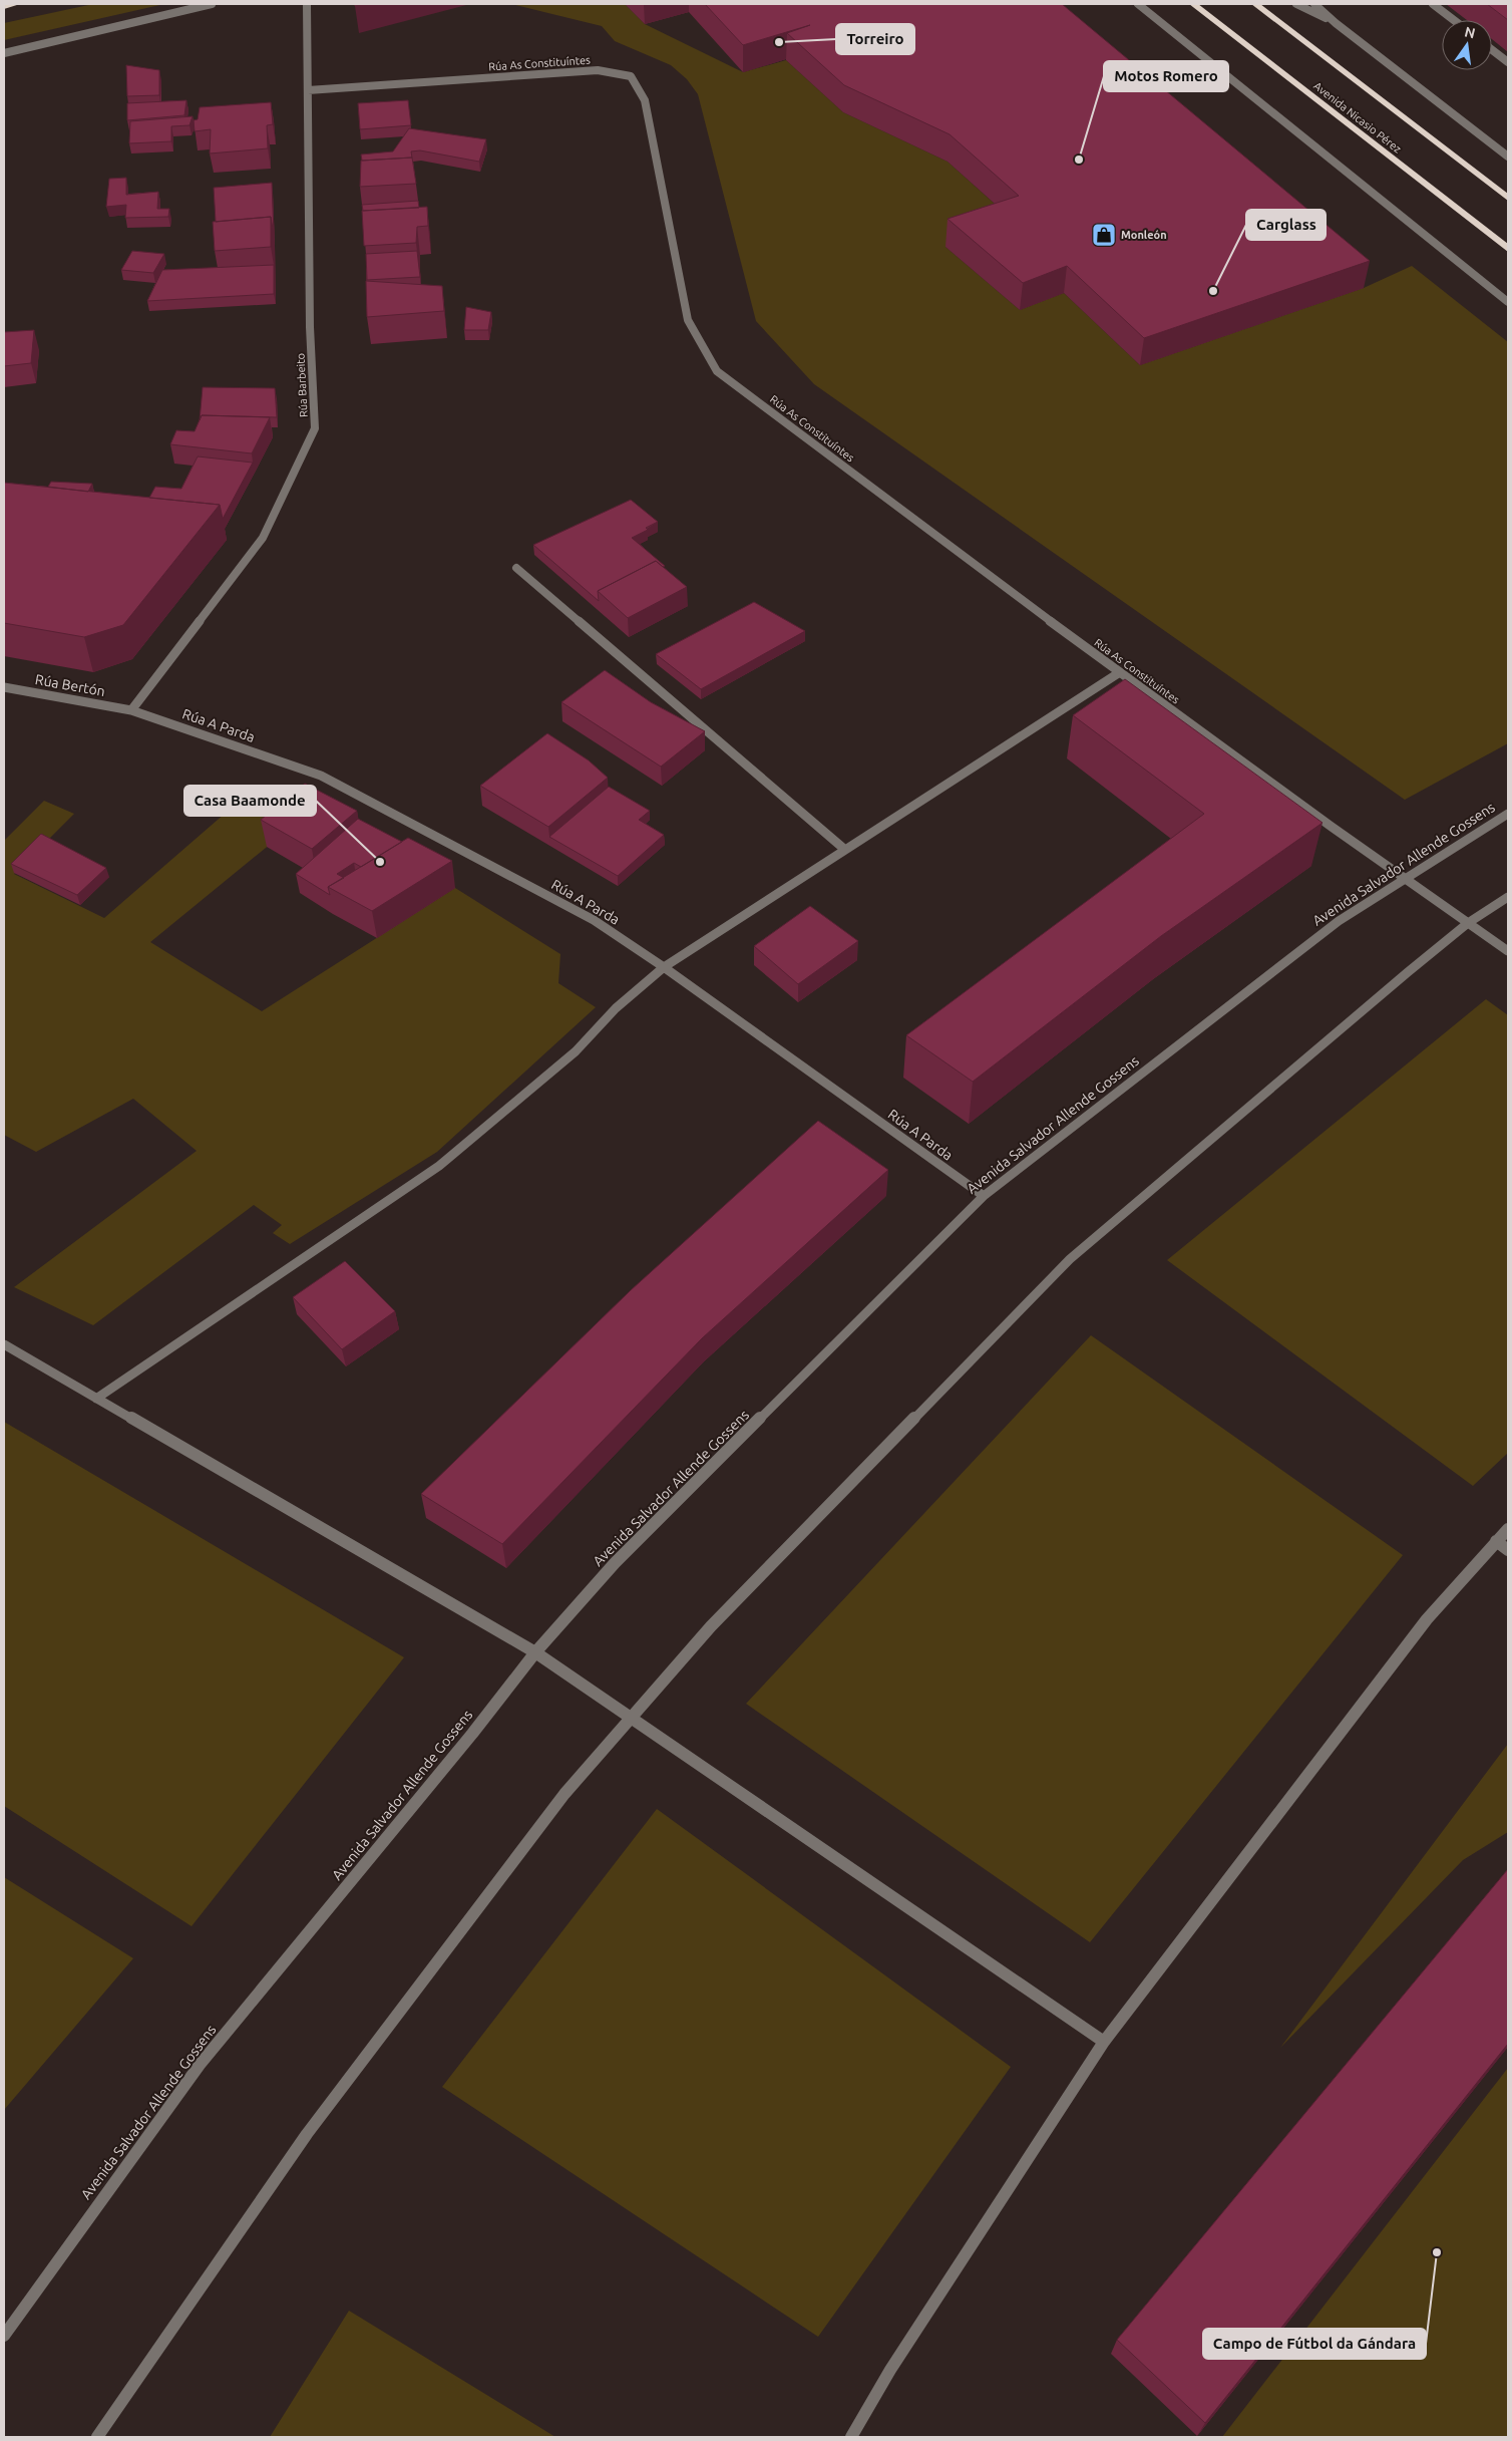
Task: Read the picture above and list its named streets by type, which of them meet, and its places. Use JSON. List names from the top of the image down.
{
  "streets": {
    "highway": ["Avenida Nicasio Pérez"],
    "street": [
      "Rúa As Constituíntes",
      "Rúa Barbeito",
      "Rúa Bertón",
      "Rúa A Parda",
      "Avenida Salvador Allende Gossens"
    ]
  },
  "crossings": [
    ["Rúa As Constituíntes", "Rúa Barbeito"],
    ["Rúa As Constituíntes", "Avenida Salvador Allende Gossens"],
    ["Rúa Barbeito", "Rúa Bertón"],
    ["Rúa Barbeito", "Rúa A Parda"],
    ["Rúa Bertón", "Rúa A Parda"],
    ["Rúa A Parda", "Avenida Salvador Allende Gossens"]
  ],
  "places": {
    "other": [
      "Torreiro",
      "Motos Romero",
      "Carglass",
      "Casa Baamonde",
      "Campo de Fútbol da Gándara"
    ],
    "shop": ["Monleón"]
  },
  "north": "top"
}
